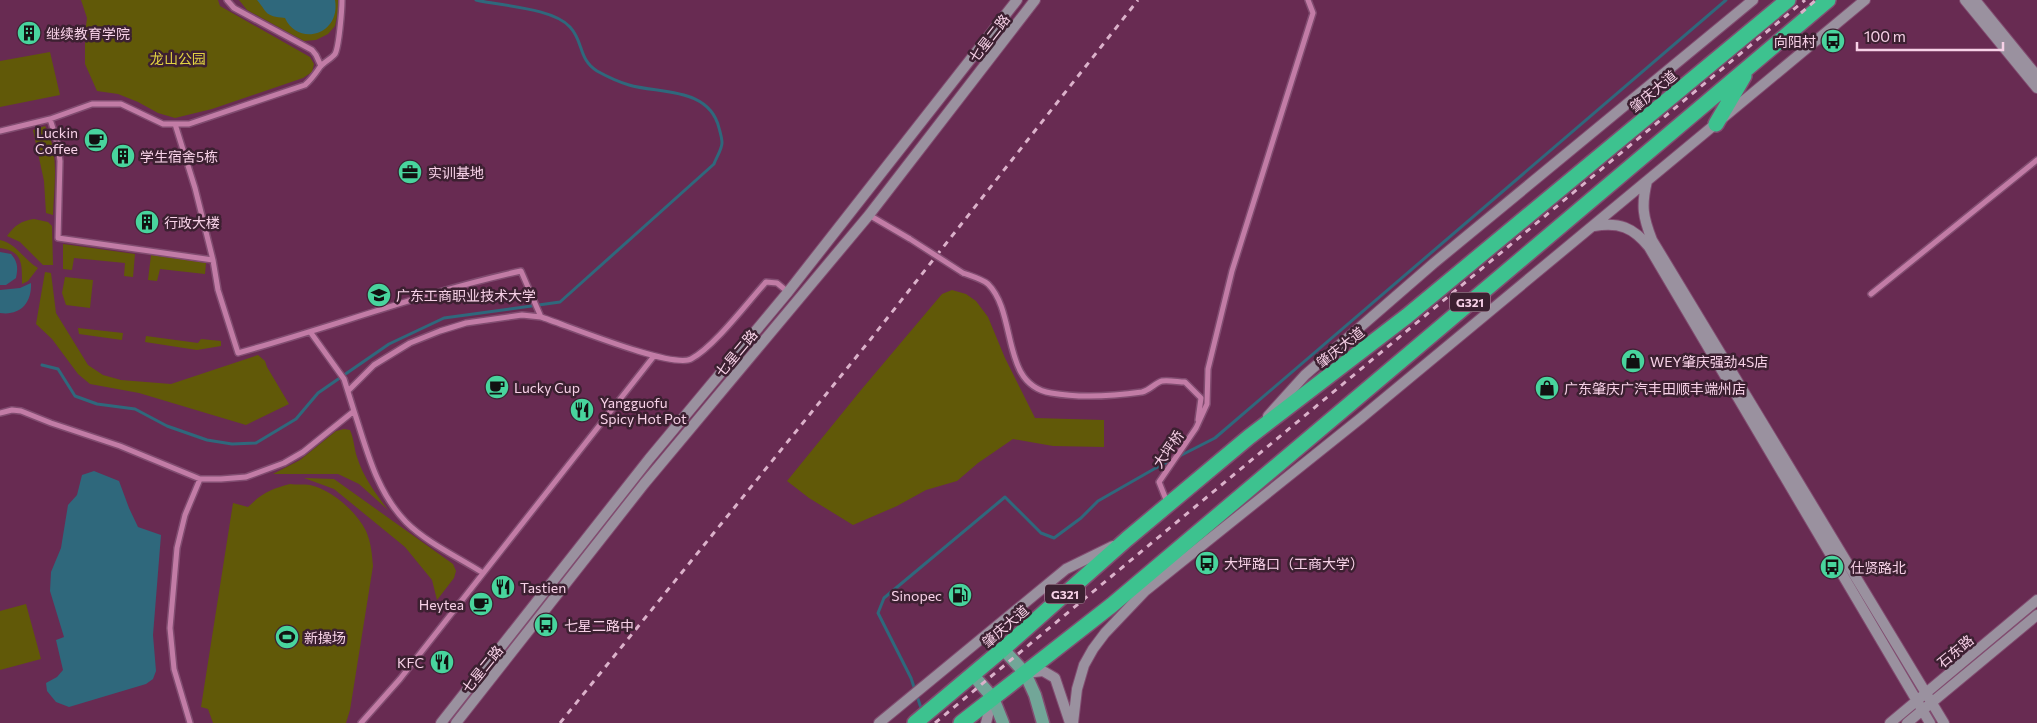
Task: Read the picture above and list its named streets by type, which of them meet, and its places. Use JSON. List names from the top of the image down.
{
  "streets": {
    "highway": ["肇庆大道", "G321"],
    "street": ["七星二路", "大坪桥", "石东路"]
  },
  "crossings": [
    ["肇庆大道", "大坪桥"]
  ],
  "parks": ["龙山公园"],
  "places": {
    "building": ["继续教育学院", "学生宿舍5栋", "行政大楼"],
    "bus stop": [
      "向阳村",
      "大坪路口（工商大学）",
      "仕贤路北",
      "七星二路中"
    ],
    "cafe": ["Luckin Coffee", "Lucky Cup", "Heytea"],
    "office": ["实训基地"],
    "school or university": ["广东工商职业技术大学"],
    "shop": ["WEY肇庆强劲4S店", "广东肇庆广汽丰田顺丰端州店"],
    "restaurant": ["Yangguofu Spicy Hot Pot", "Tastien", "KFC"],
    "fuel station": ["Sinopec"],
    "sports": ["新操场"]
  },
  "scale_bar": "100 m"
}
